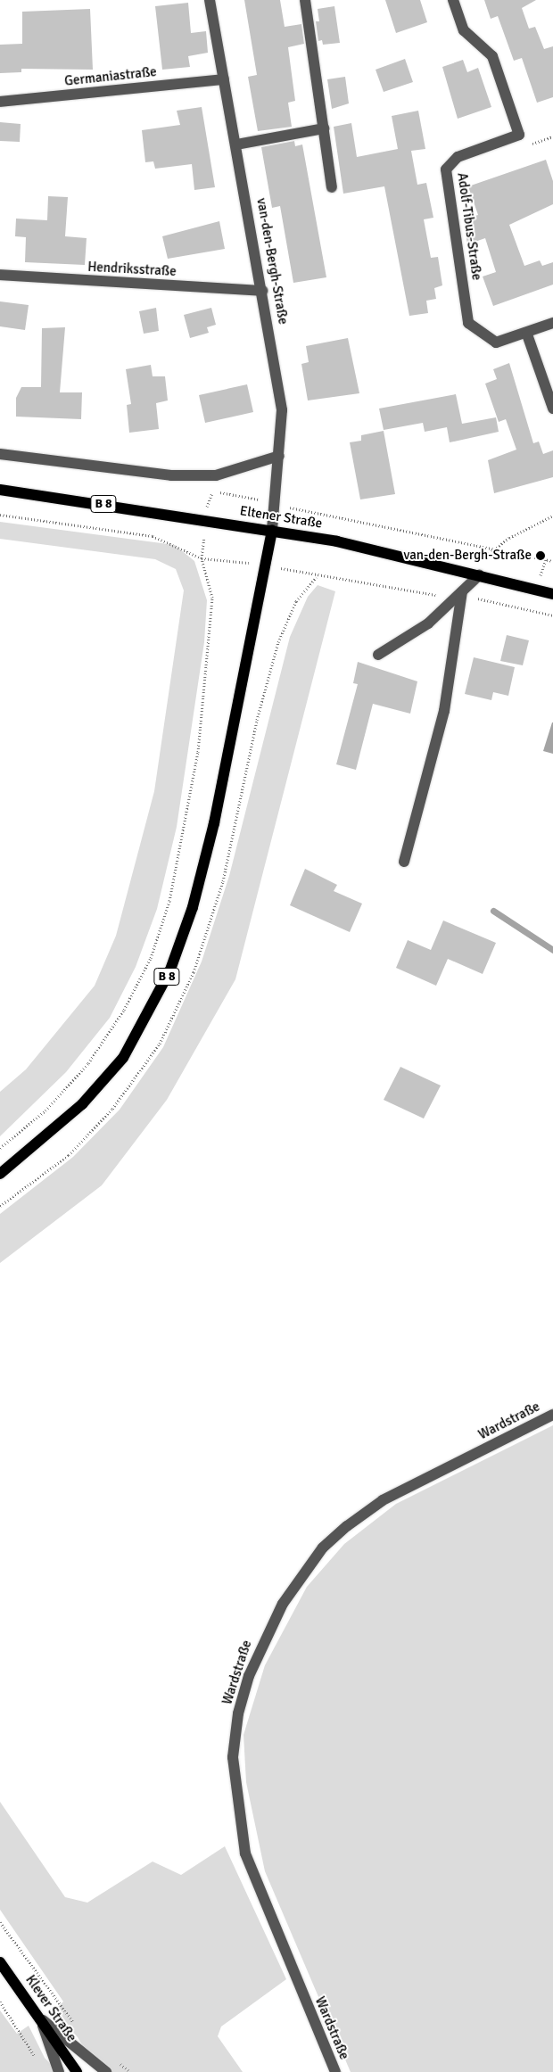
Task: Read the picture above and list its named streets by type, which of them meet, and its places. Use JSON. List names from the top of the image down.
{
  "streets": {
    "main road": ["B 8", "Eltener Straße", "Klever Straße"],
    "street": [
      "Germaniastraße",
      "Adolf-Tibus-Straße",
      "van-den-Bergh-Straße",
      "Hendriksstraße",
      "Wardstraße"
    ]
  },
  "crossings": [
    ["Germaniastraße", "van-den-Bergh-Straße"],
    ["van-den-Bergh-Straße", "Hendriksstraße"],
    ["van-den-Bergh-Straße", "B 8"],
    ["van-den-Bergh-Straße", "Eltener Straße"],
    ["B 8", "Eltener Straße"]
  ],
  "places": ["van-den-Bergh-Straße"]
}
